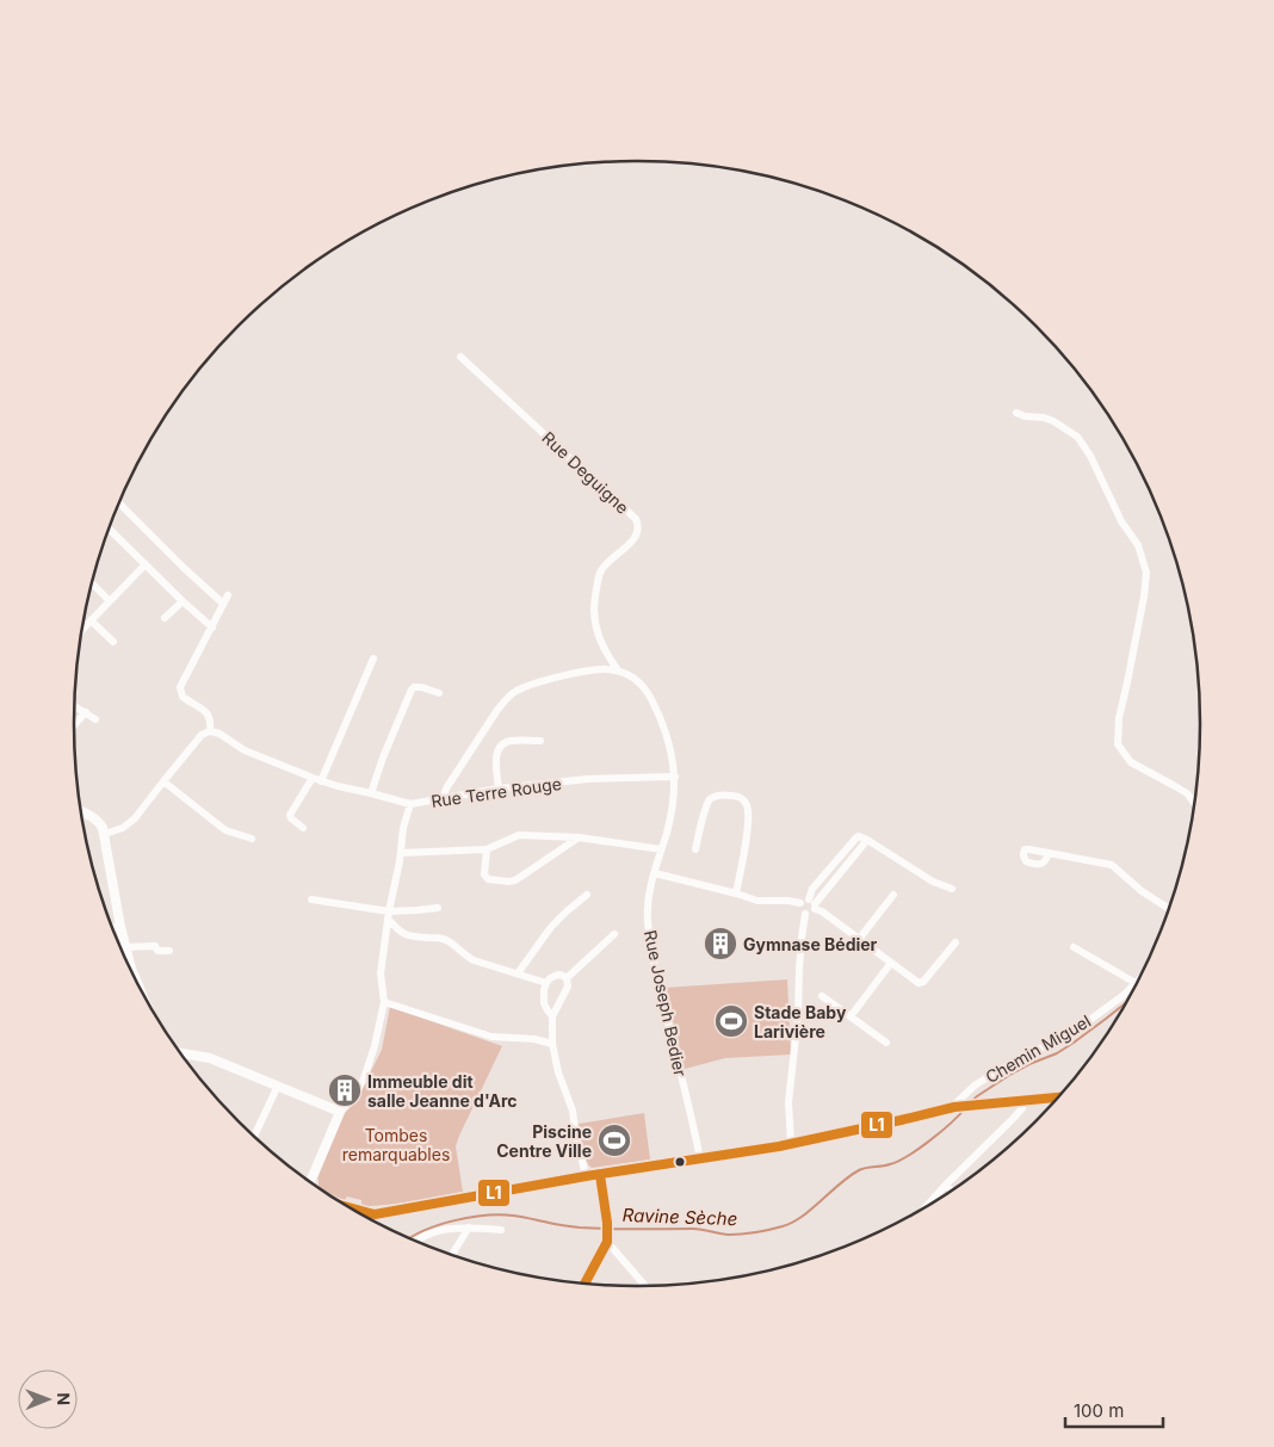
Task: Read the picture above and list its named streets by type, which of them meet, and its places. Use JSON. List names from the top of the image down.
{
  "streets": {
    "street": [
      "Rue Deguigne",
      "Rue Terre Rouge",
      "Rue Joseph Bedier",
      "Chemin Miguel"
    ]
  },
  "crossings": [
    ["Rue Deguigne", "Rue Joseph Bedier"],
    ["Rue Terre Rouge", "Rue Joseph Bedier"]
  ],
  "water": ["Ravine Sèche"],
  "parks": ["Tombes remarquables"],
  "places": {
    "building": ["Gymnase Bédier", "Immeuble dit salle Jeanne d'Arc"],
    "sports": ["Stade Baby Larivière", "Piscine Centre Ville"]
  },
  "lines": ["transit line L1"],
  "scale_bar": "100 m",
  "north": "right"
}
